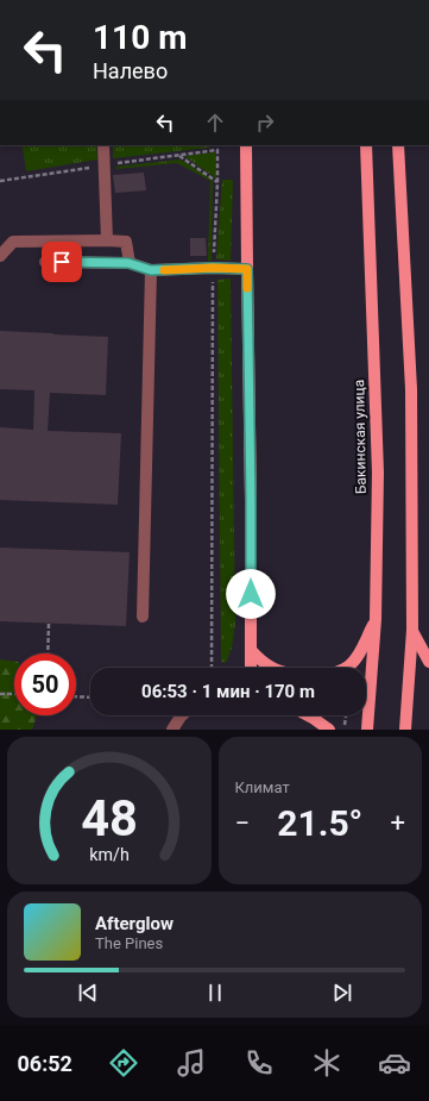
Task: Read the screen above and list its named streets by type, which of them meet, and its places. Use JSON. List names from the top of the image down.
{
  "streets": {
    "main road": ["Бакинская улица"]
  },
  "page": {
    "turn": ["110 m", "Налево"],
    "limit": "50",
    "trip": "06:53 · 1 мин · 170 m",
    "tile": "Климат",
    "heat": ["−", "21.5°", "+"],
    "song": ["Afterglow", "The Pines"],
    "tabs": "06:52",
    "gauge": ["48", "km/h"]
  }
}
